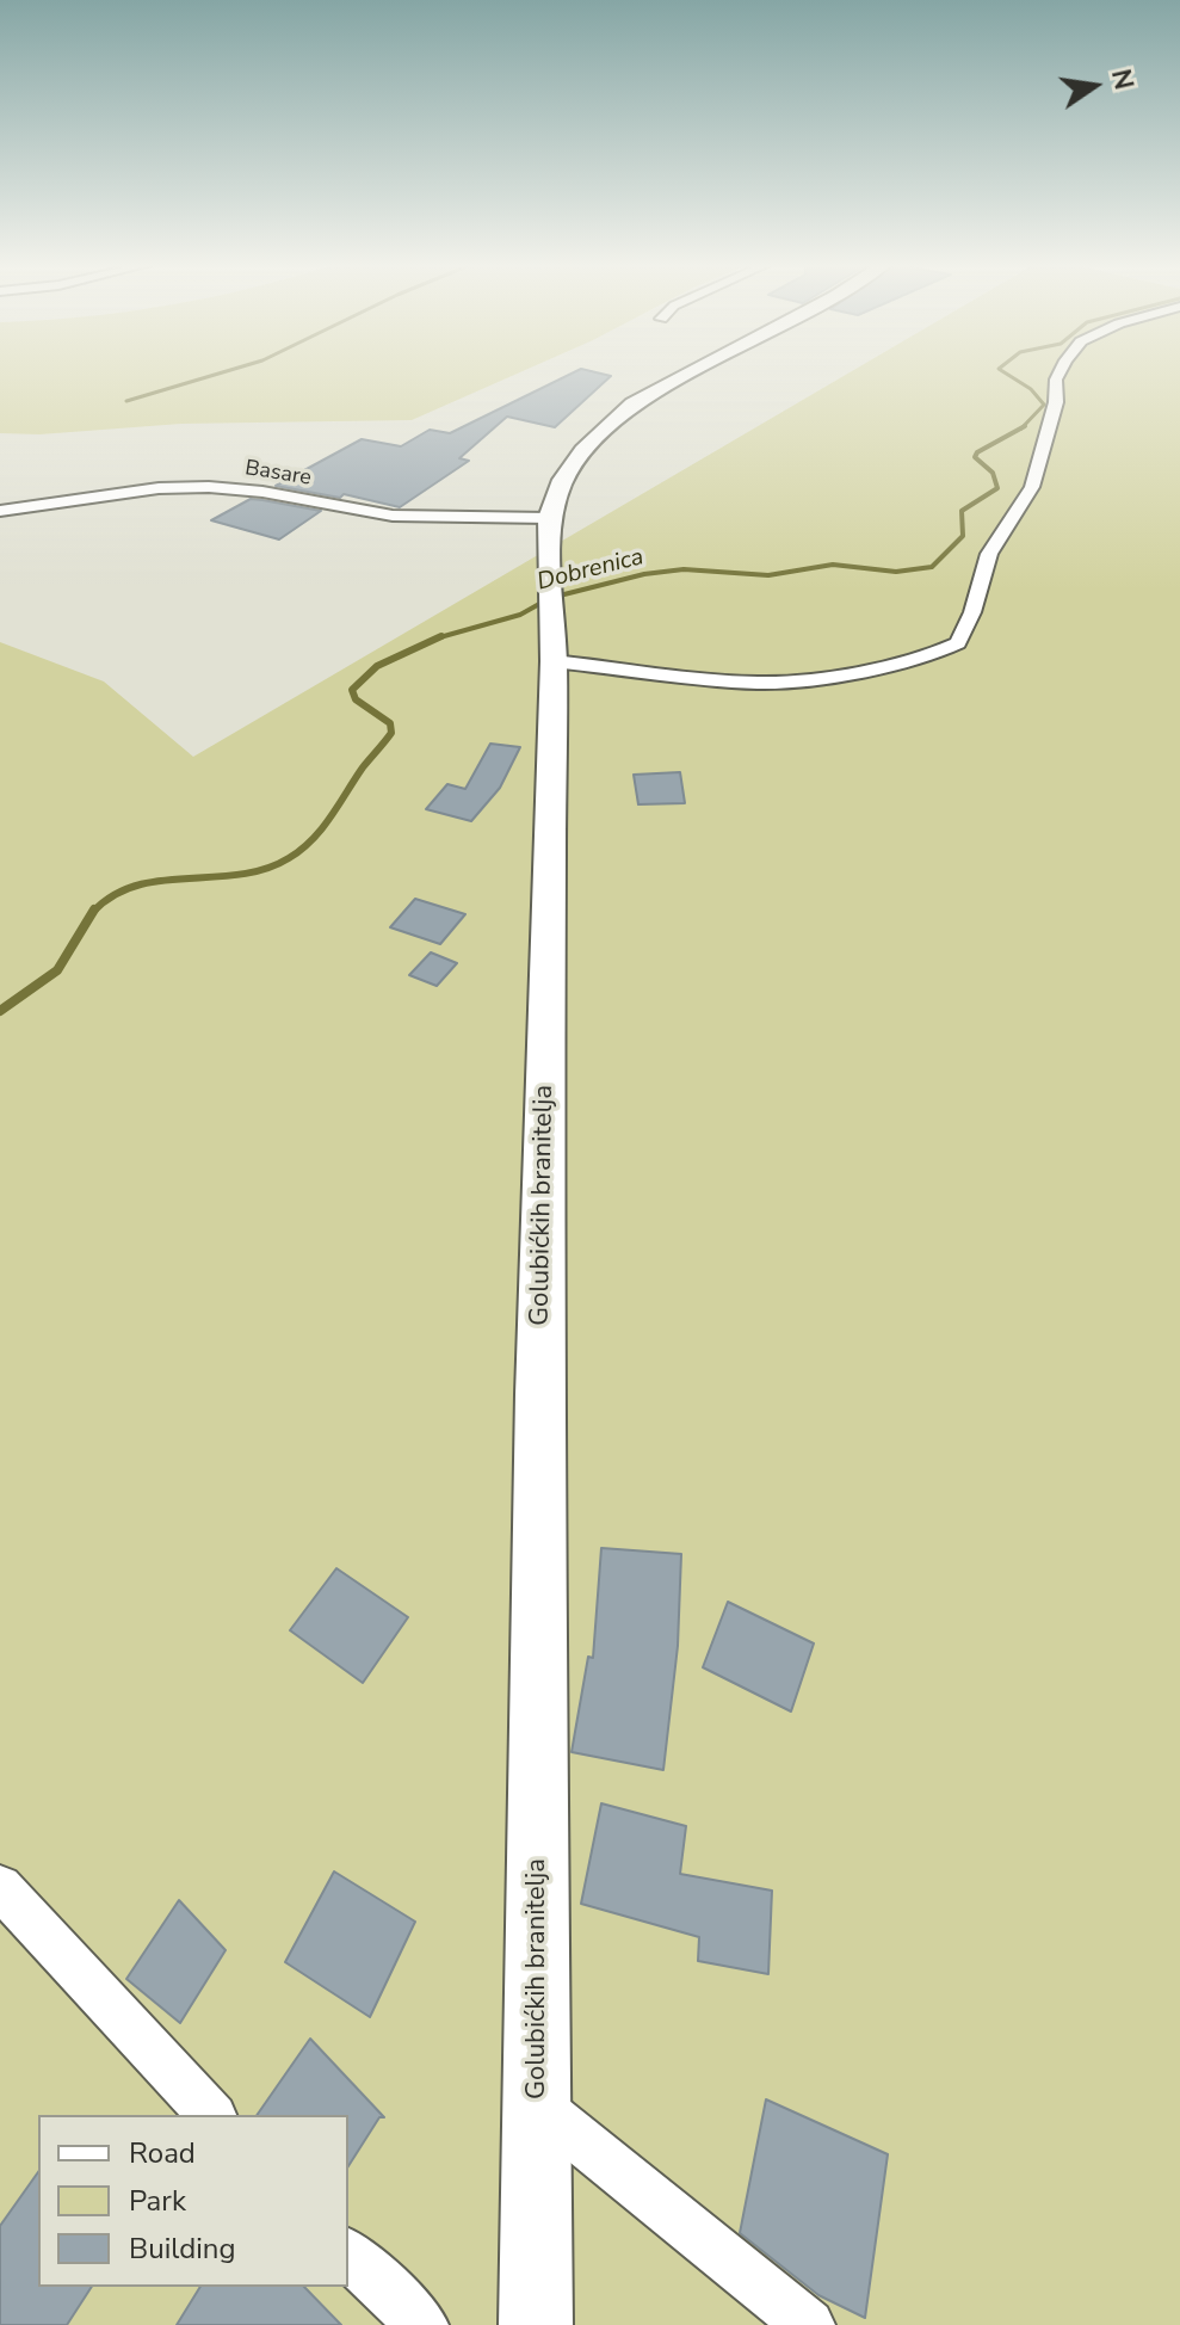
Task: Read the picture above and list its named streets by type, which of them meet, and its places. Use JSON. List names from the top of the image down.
{
  "streets": {
    "street": ["Basare", "Golubićkih branitelja"]
  },
  "crossings": [
    ["Basare", "Golubićkih branitelja"]
  ],
  "water": ["Dobrenica"],
  "legend": ["Road", "Park", "Building"],
  "north": "right"
}
